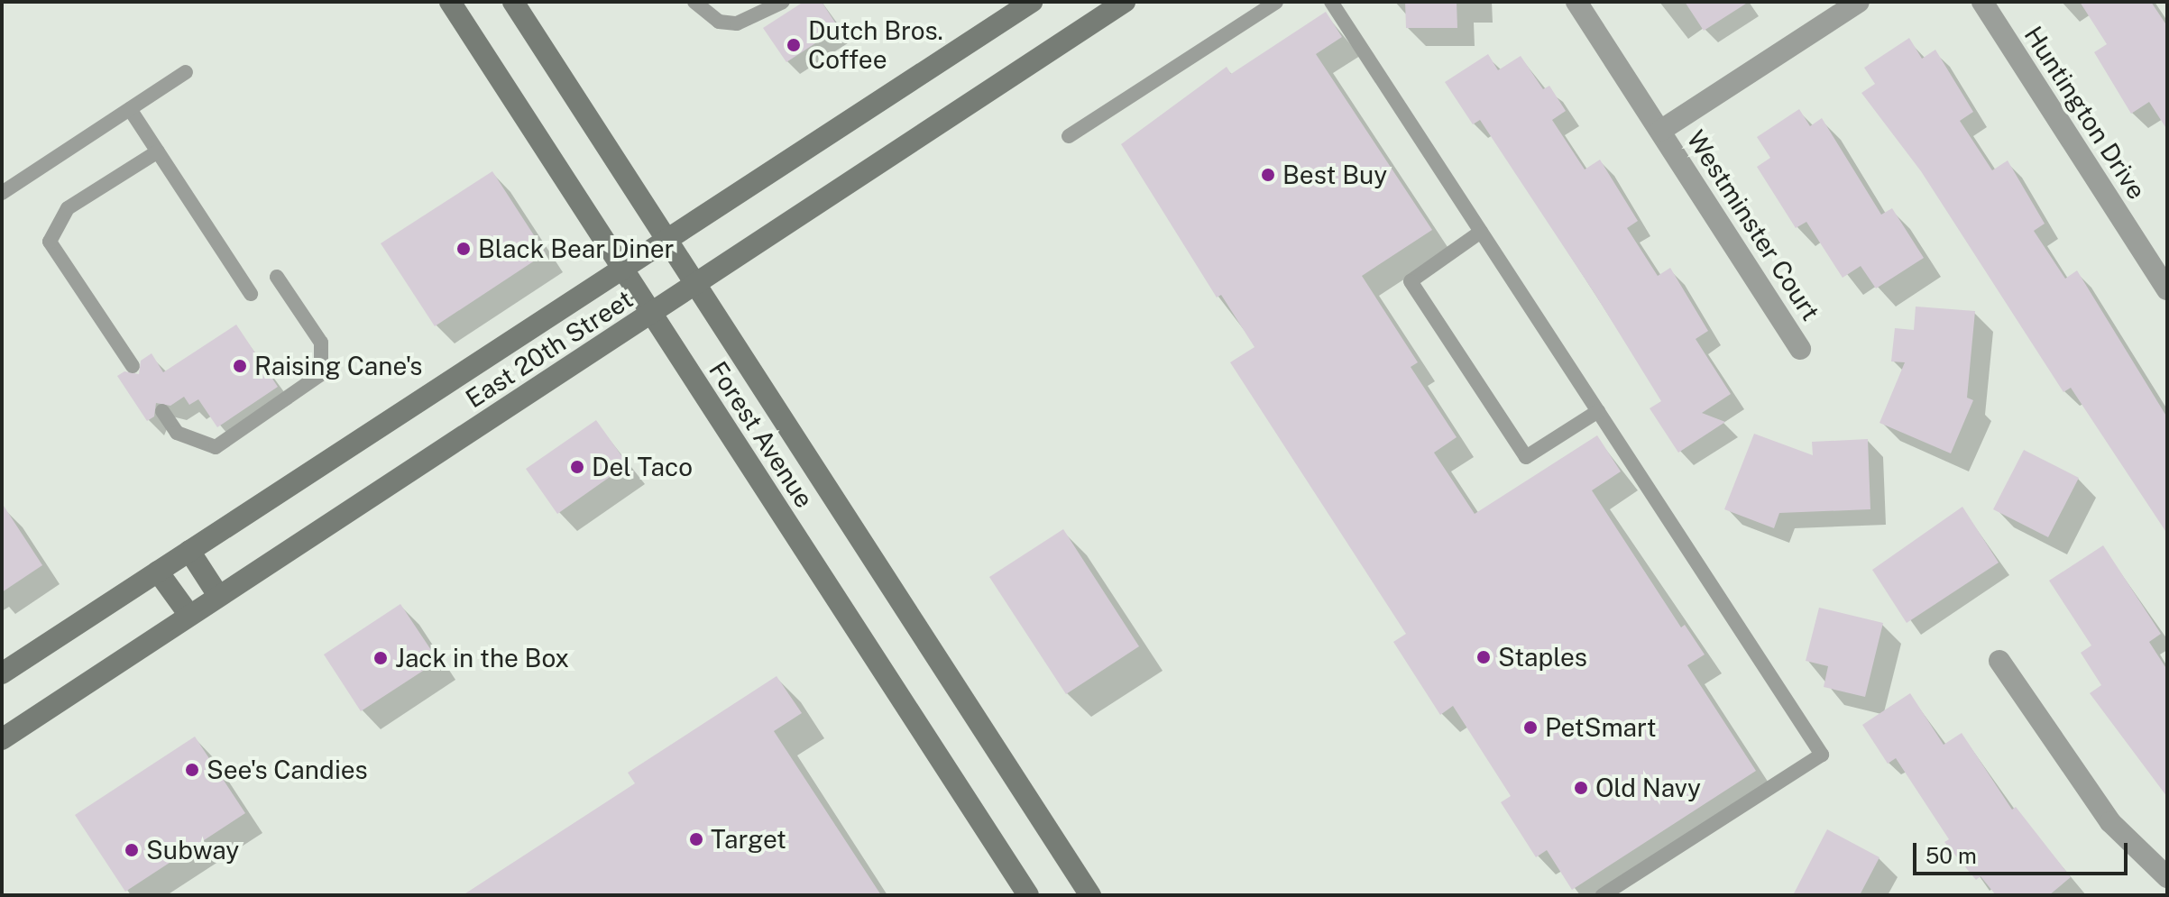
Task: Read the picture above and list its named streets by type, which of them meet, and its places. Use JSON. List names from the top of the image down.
{
  "streets": {
    "street": [
      "Huntington Drive",
      "Westminster Court",
      "East 20th Street",
      "Forest Avenue"
    ]
  },
  "crossings": [
    ["East 20th Street", "Forest Avenue"]
  ],
  "places": [
    "Dutch Bros. Coffee",
    "Best Buy",
    "Black Bear Diner",
    "Raising Cane's",
    "Del Taco",
    "Staples",
    "Jack in the Box",
    "PetSmart",
    "See's Candies",
    "Old Navy",
    "Target",
    "Subway"
  ],
  "scale_bar": "50 m"
}
